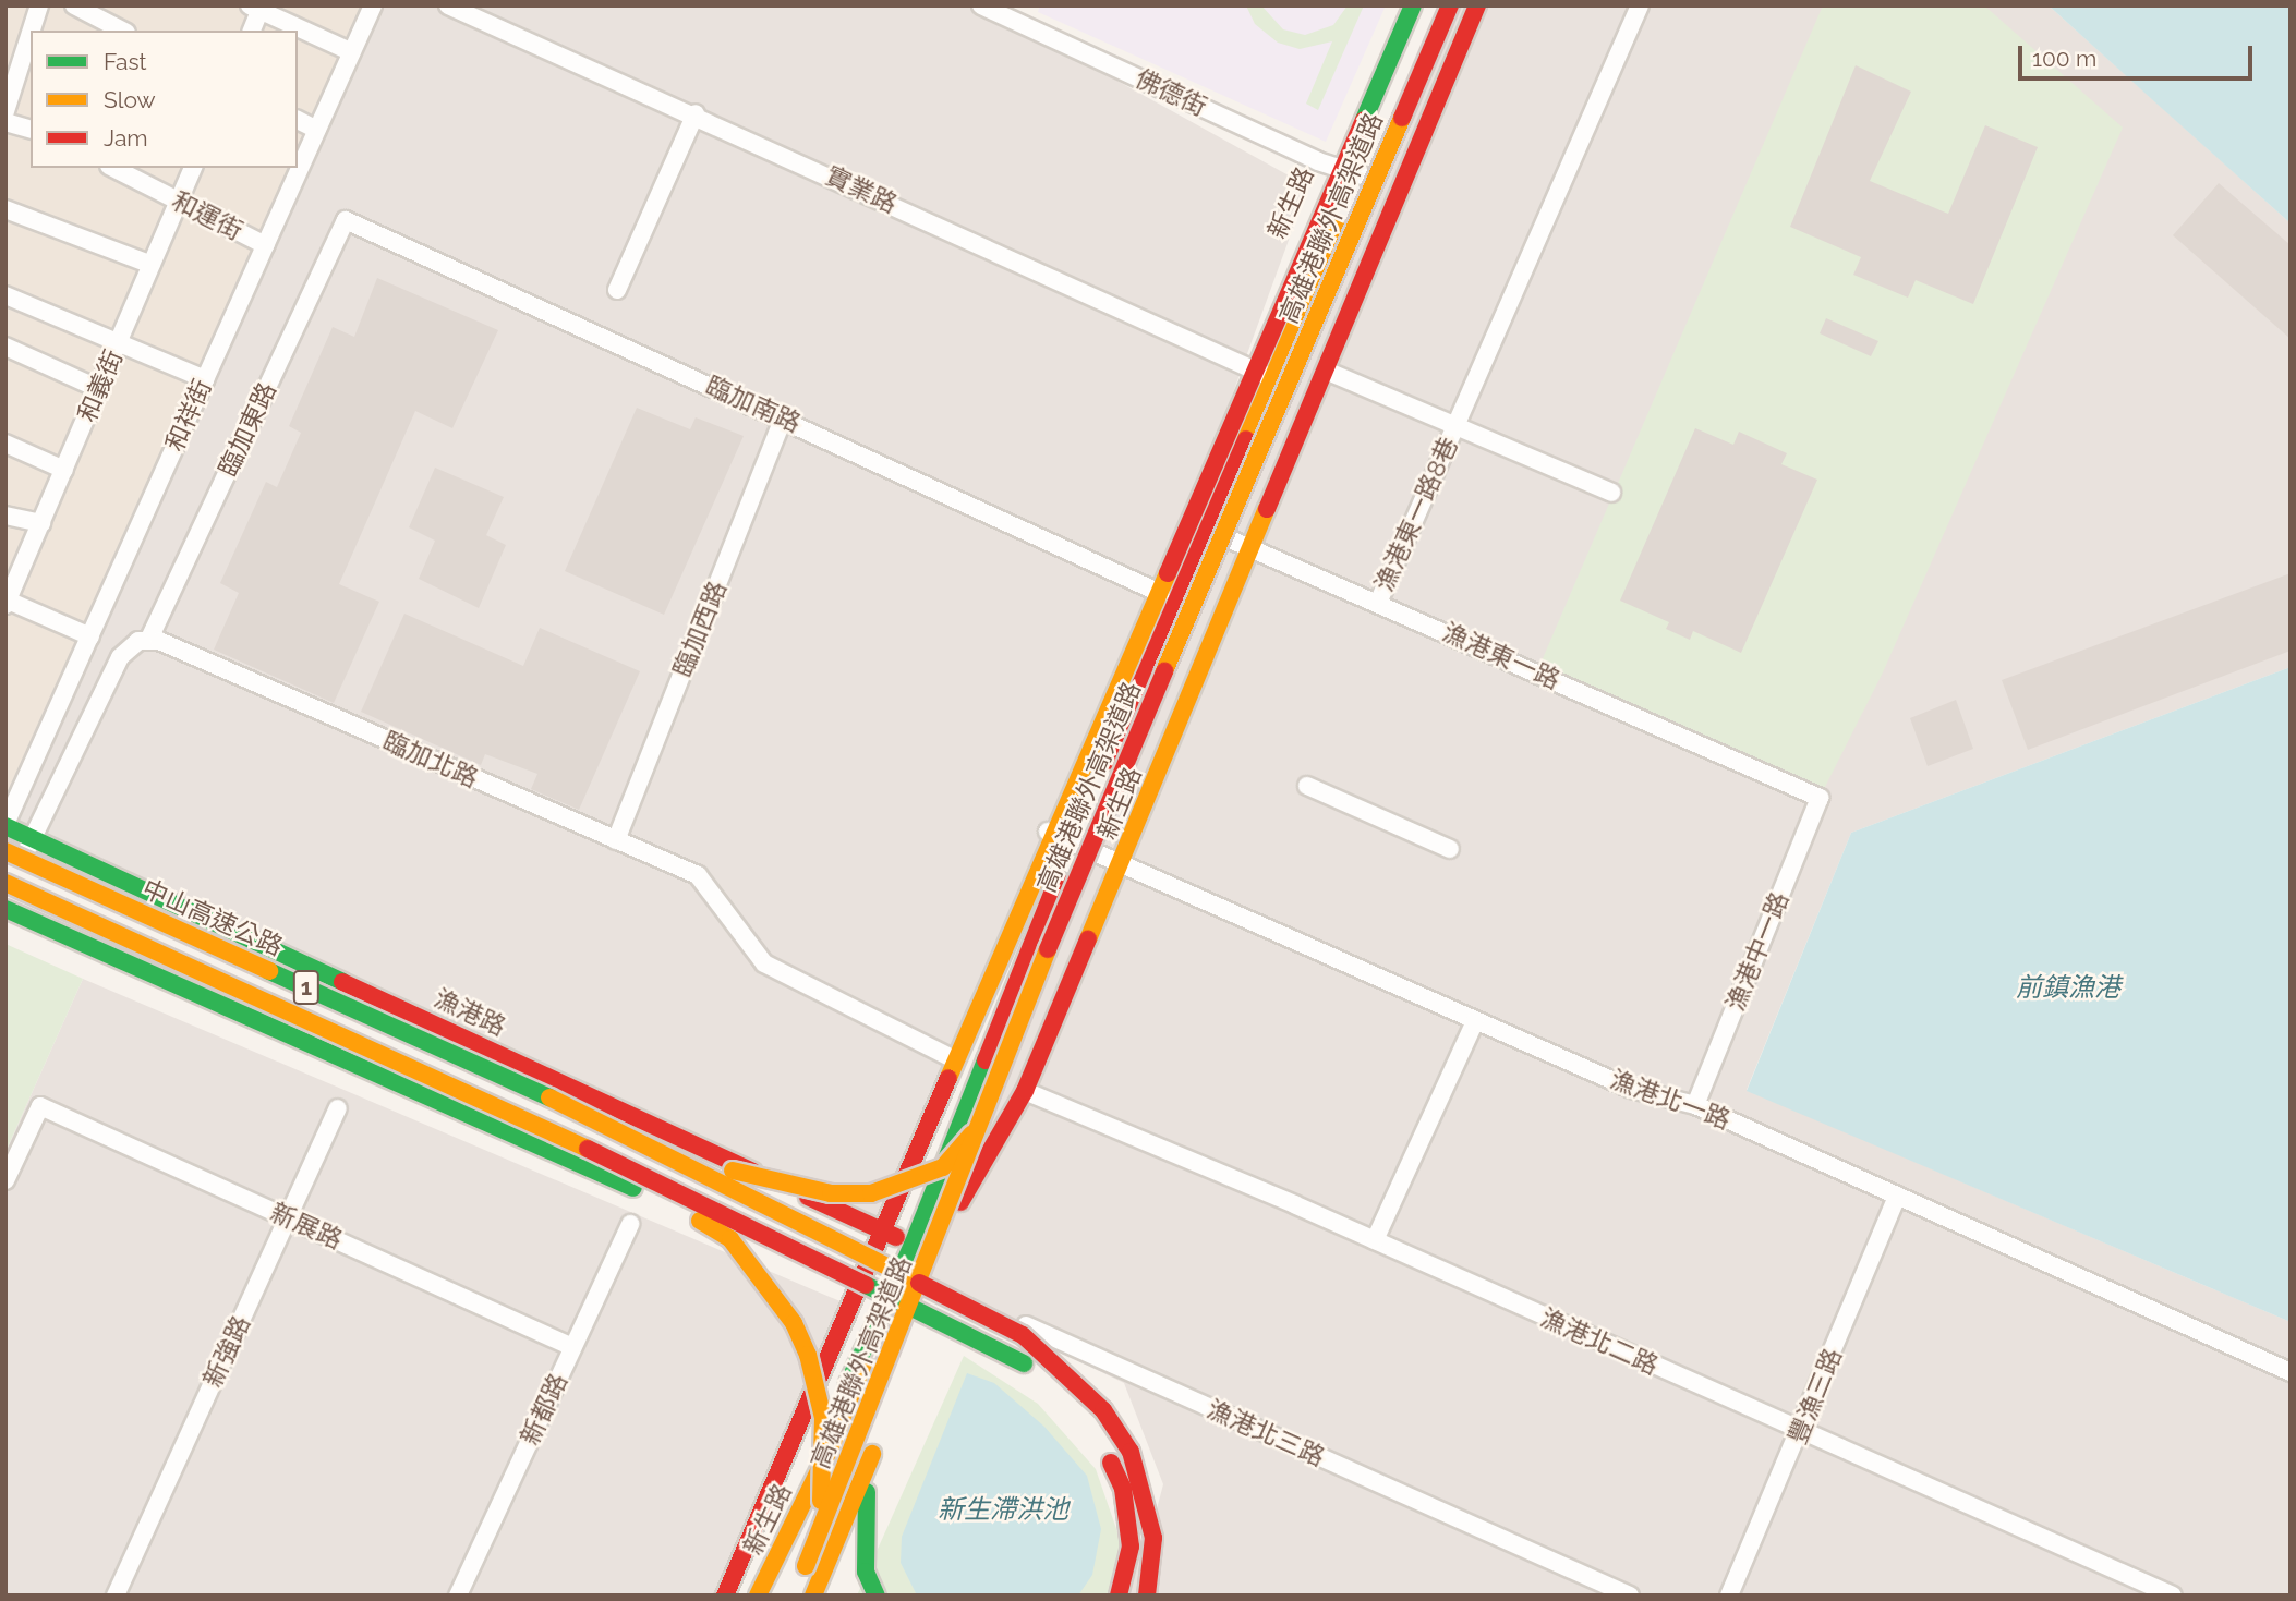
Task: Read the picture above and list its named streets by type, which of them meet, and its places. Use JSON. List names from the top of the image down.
{
  "streets": {
    "main road": [
      "新生路",
      "高雄港聯外高架道路",
      "中山高速公路",
      "1",
      "漁港路"
    ],
    "street": [
      "佛德街",
      "實業路",
      "和運街",
      "和義街",
      "臨加南路",
      "和祥街",
      "臨加東路",
      "漁港東一路8巷",
      "臨加西路",
      "漁港東一路",
      "臨加北路",
      "漁港中一路",
      "漁港北一路",
      "新展路",
      "漁港北二路",
      "新強路",
      "豐漁三路",
      "新都路",
      "漁港北三路"
    ]
  },
  "crossings": [
    ["佛德街", "新生路"],
    ["實業路", "新生路"],
    ["新生路", "臨加南路"],
    ["新生路", "漁港東一路"],
    ["新生路", "臨加北路"],
    ["新生路", "漁港路"],
    ["新生路", "漁港北一路"],
    ["新生路", "漁港北二路"],
    ["新生路", "漁港北三路"],
    ["和運街", "和義街"],
    ["和運街", "和祥街"],
    ["臨加南路", "臨加東路"],
    ["臨加南路", "臨加西路"],
    ["和祥街", "漁港路"],
    ["臨加東路", "臨加北路"],
    ["漁港東一路8巷", "漁港東一路"],
    ["臨加西路", "臨加北路"],
    ["漁港東一路", "漁港中一路"],
    ["漁港中一路", "漁港北一路"],
    ["漁港北一路", "豐漁三路"],
    ["新展路", "新強路"],
    ["新展路", "新都路"],
    ["漁港北二路", "豐漁三路"]
  ],
  "water": ["前鎮漁港", "新生滯洪池"],
  "legend": ["Fast", "Slow", "Jam"],
  "scale_bar": "100 m"
}
